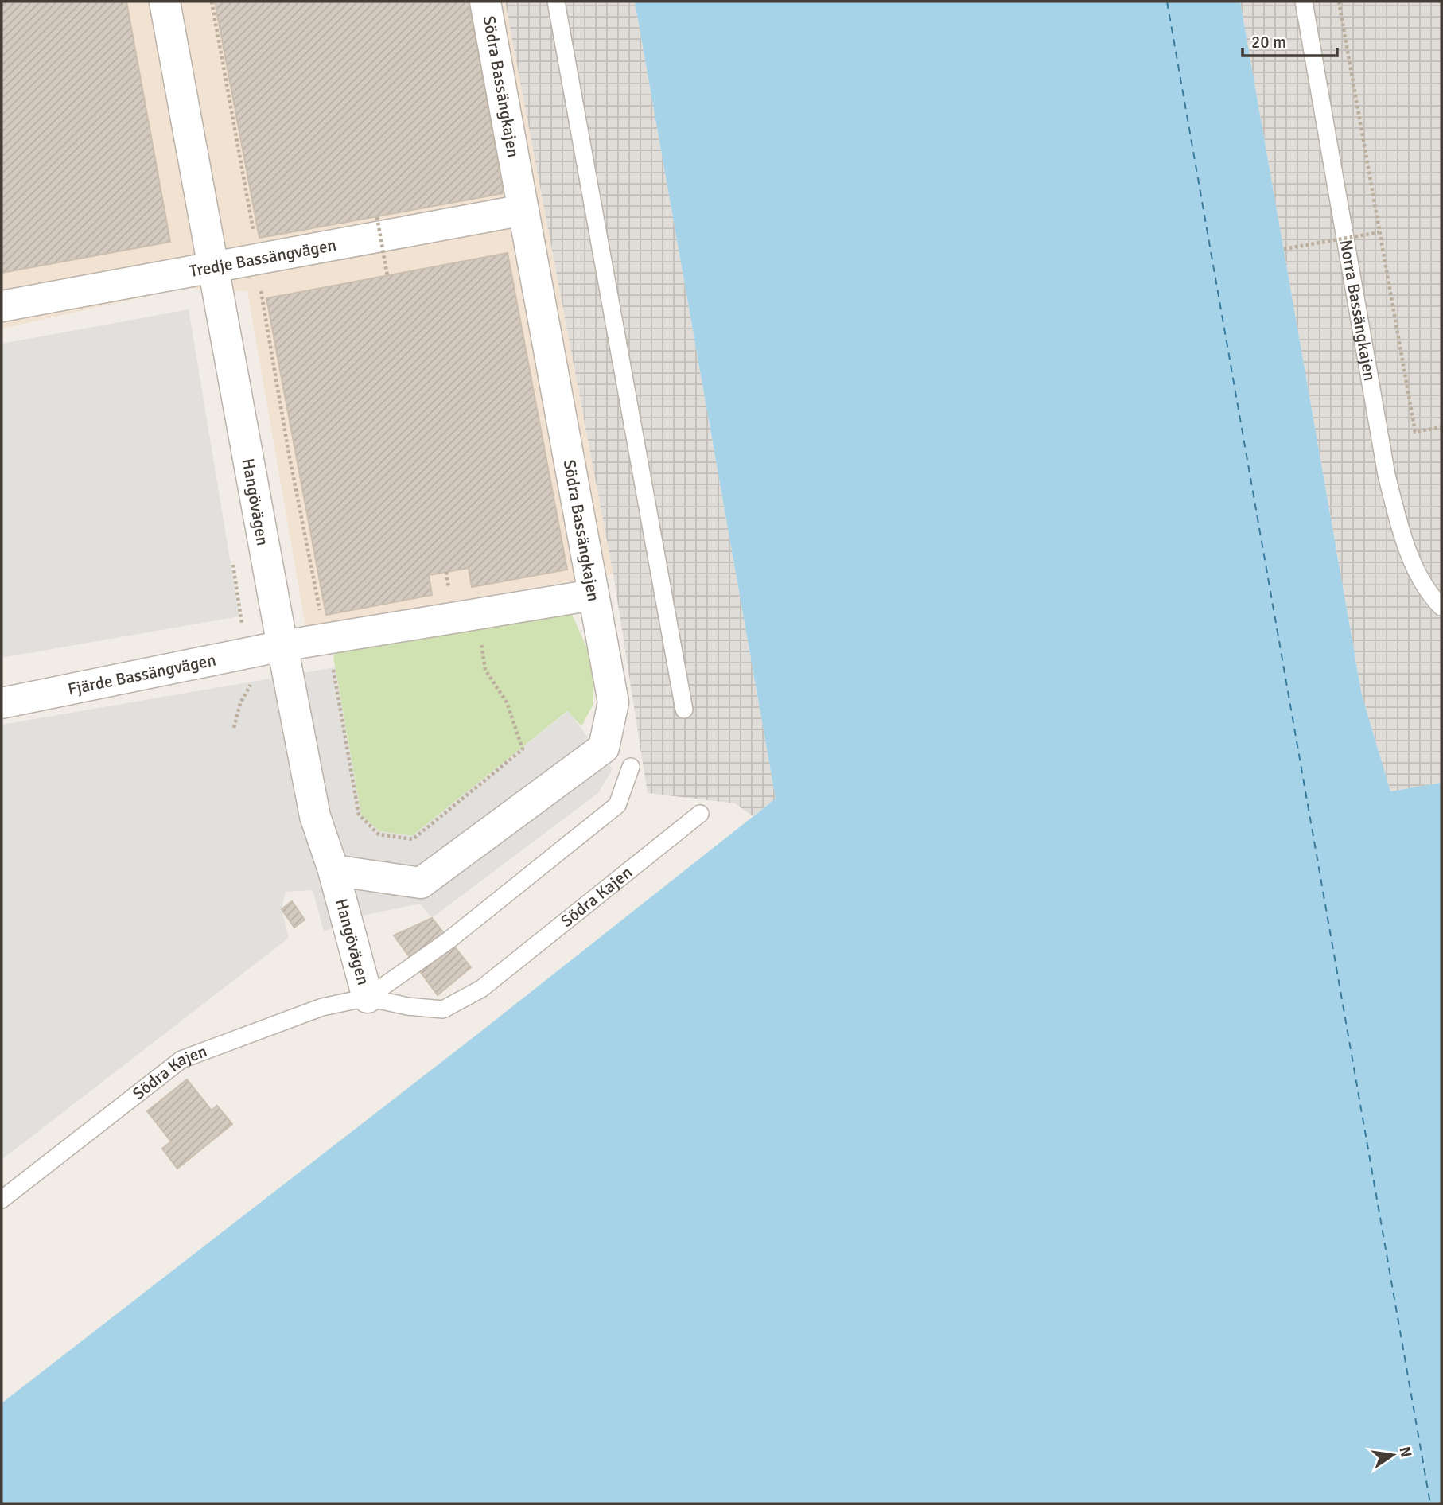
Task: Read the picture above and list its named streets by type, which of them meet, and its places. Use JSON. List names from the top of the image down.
{
  "streets": {
    "street": [
      "Södra Bassängkajen",
      "Tredje Bassängvägen",
      "Hangövägen",
      "Fjärde Bassängvägen"
    ],
    "lane": ["Norra Bassängkajen", "Södra Kajen"]
  },
  "crossings": [
    ["Södra Bassängkajen", "Tredje Bassängvägen"],
    ["Södra Bassängkajen", "Hangövägen"],
    ["Tredje Bassängvägen", "Hangövägen"],
    ["Hangövägen", "Fjärde Bassängvägen"],
    ["Hangövägen", "Södra Kajen"]
  ],
  "scale_bar": "20 m",
  "north": "right"
}
